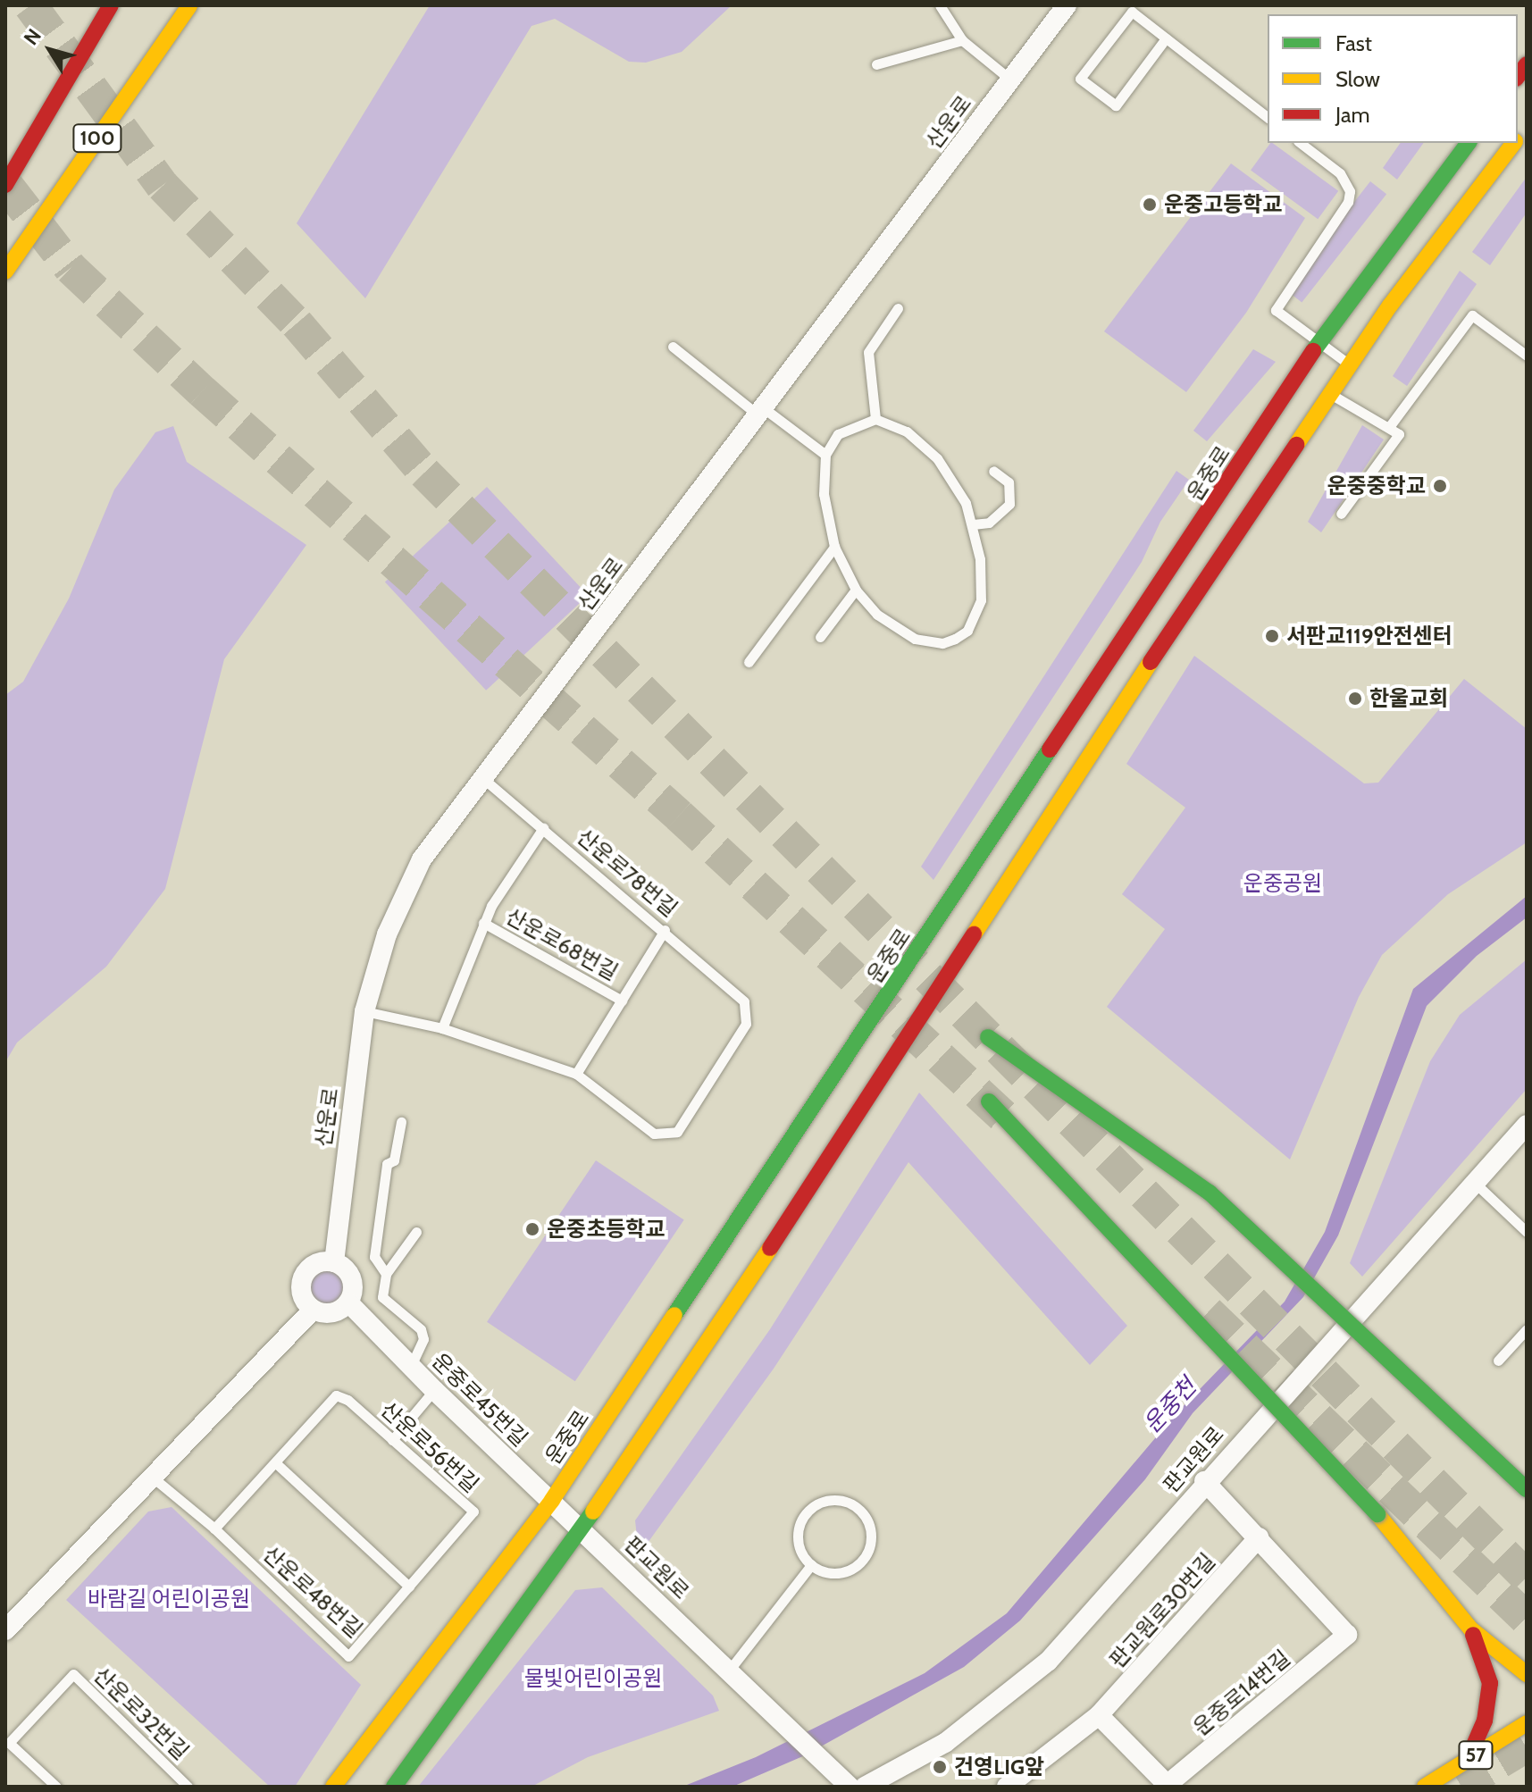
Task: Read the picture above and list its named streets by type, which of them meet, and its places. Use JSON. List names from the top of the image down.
{
  "streets": {
    "main road": ["100", "운중로", "57"],
    "street": [
      "산운로",
      "운중로45번길",
      "판교원로",
      "판교원로30번길",
      "운중로14번길"
    ],
    "lane": [
      "산운로78번길",
      "산운로68번길",
      "산운로56번길",
      "산운로48번길",
      "산운로32번길"
    ]
  },
  "crossings": [
    ["산운로", "산운로78번길"],
    ["산운로", "운중로45번길"],
    ["운중로", "운중로45번길"],
    ["산운로78번길", "산운로68번길"],
    ["운중로45번길", "판교원로"],
    ["산운로56번길", "산운로48번길"],
    ["판교원로30번길", "운중로14번길"]
  ],
  "water": ["운중천"],
  "parks": ["운중공원", "바람길 어린이공원", "물빛어린이공원"],
  "places": [
    "운중고등학교",
    "운중중학교",
    "서판교119안전센터",
    "한울교회",
    "운중초등학교",
    "건영LIG앞"
  ],
  "legend": ["Fast", "Slow", "Jam"],
  "north": "top left"
}
